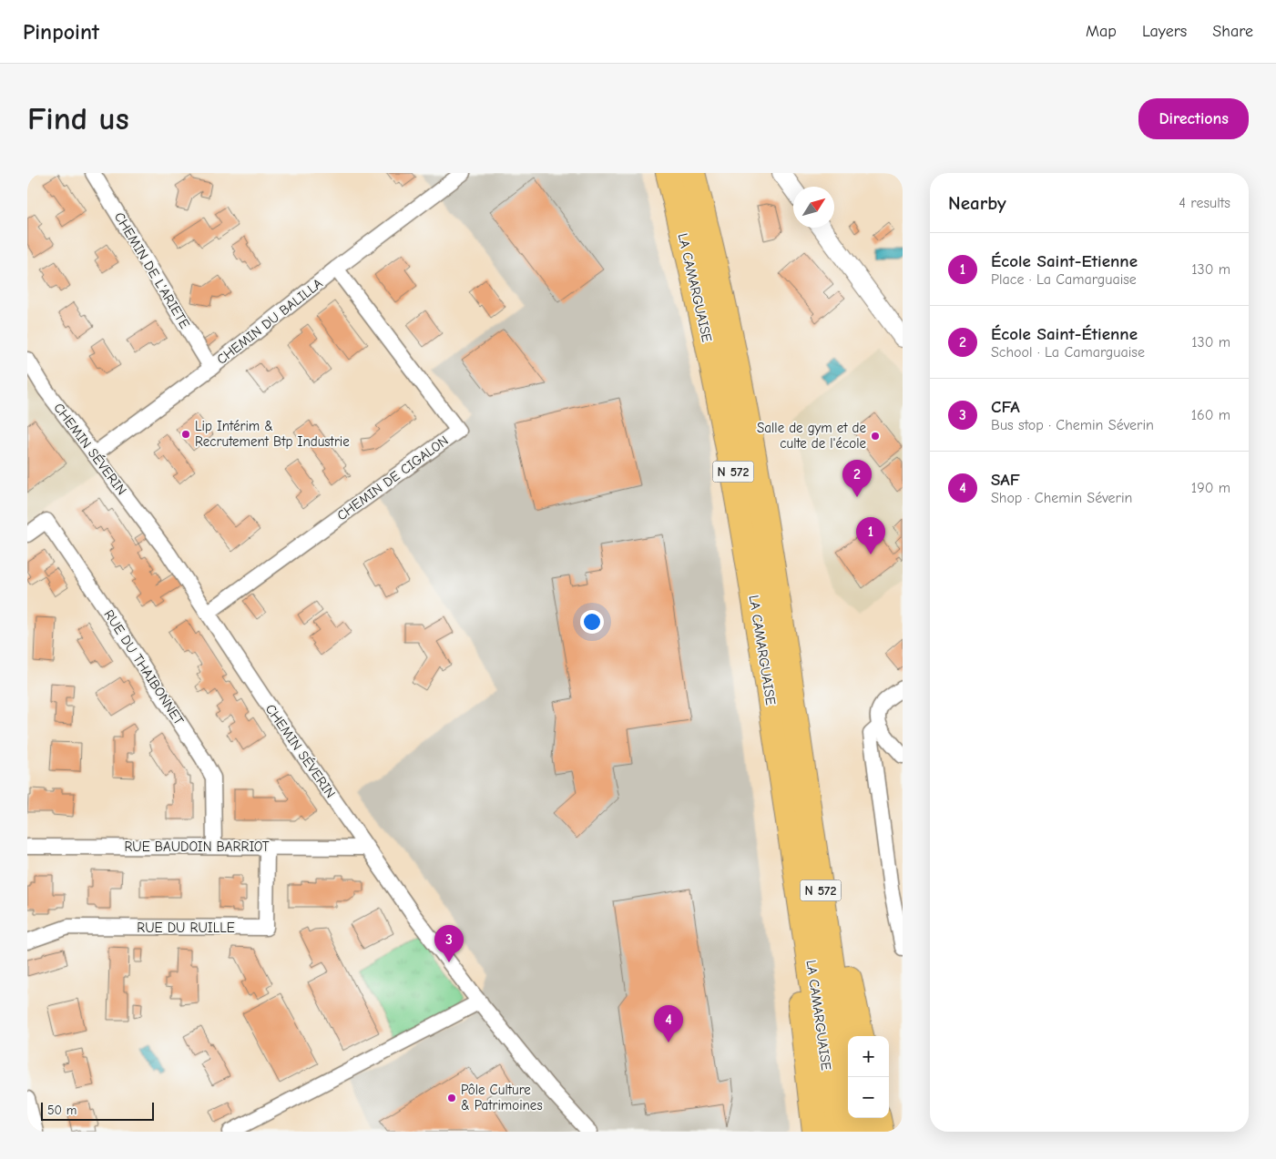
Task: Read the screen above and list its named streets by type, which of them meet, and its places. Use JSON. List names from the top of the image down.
{
  "streets": {
    "highway": ["LA CAMARGUAISE", "N 572"],
    "street": [
      "CHEMIN DE L'ARIETE",
      "CHEMIN DU BALILLA",
      "CHEMIN SÉVERIN",
      "CHEMIN DE CIGALON",
      "RUE DU THAIBONNET",
      "RUE BAUDOIN BARRIOT",
      "RUE DU RUILLE"
    ]
  },
  "crossings": [
    ["CHEMIN DE L'ARIETE", "CHEMIN DU BALILLA"],
    ["CHEMIN DU BALILLA", "CHEMIN SÉVERIN"],
    ["CHEMIN DU BALILLA", "CHEMIN DE CIGALON"],
    ["CHEMIN SÉVERIN", "CHEMIN DE CIGALON"],
    ["CHEMIN SÉVERIN", "RUE BAUDOIN BARRIOT"],
    ["RUE DU THAIBONNET", "RUE BAUDOIN BARRIOT"],
    ["RUE BAUDOIN BARRIOT", "RUE DU RUILLE"]
  ],
  "places": ["Lip Intérim & Recrutement Btp Industrie", "Salle de gym et de culte de l'école", "Pôle Culture & Patrimoines"],
  "scale_bar": "50 m",
  "north": "top right",
  "page": {
    "header": "Pinpoint",
    "nav": ["Map", "Layers", "Share"],
    "buttons": "Directions",
    "title": "Find us",
    "heading": ["Nearby", "4 results"],
    "list": [
      {
        "mark": "1",
        "name": "École Saint-Etienne",
        "note": "Place · La Camarguaise",
        "value": "130 m"
      },
      {
        "mark": "2",
        "name": "École Saint-Étienne",
        "note": "School · La Camarguaise",
        "value": "130 m"
      },
      {
        "mark": "3",
        "name": "CFA",
        "note": "Bus stop · Chemin Séverin",
        "value": "160 m"
      },
      {
        "mark": "4",
        "name": "SAF",
        "note": "Shop · Chemin Séverin",
        "value": "190 m"
      }
    ],
    "pins": [
      "2",
      "1",
      "3",
      "4"
    ],
    "map_buttons": ["+", "−"],
    "scale": "50 m"
  }
}
